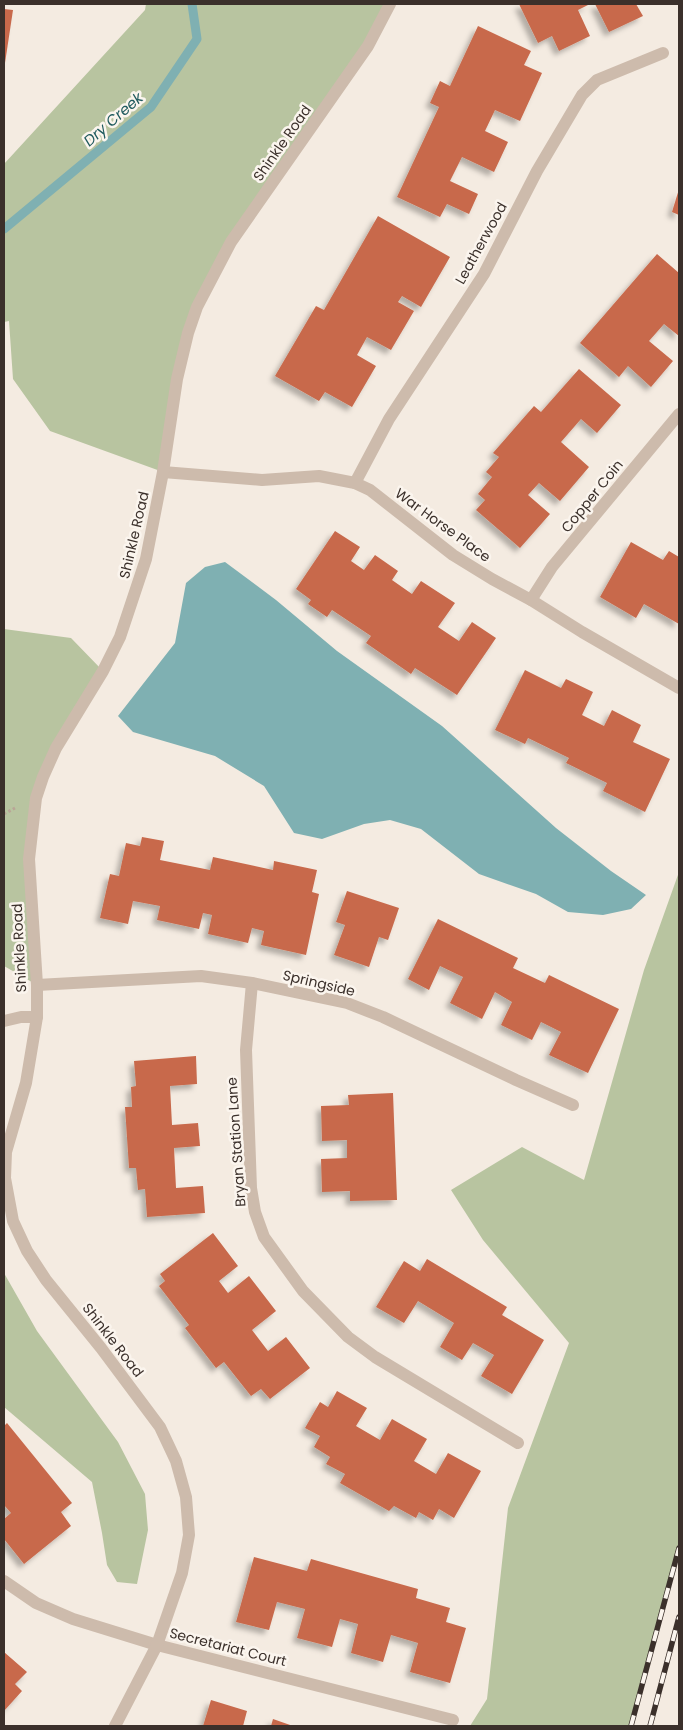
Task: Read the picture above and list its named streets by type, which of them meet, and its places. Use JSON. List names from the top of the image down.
{
  "streets": {
    "street": [
      "Shinkle Road",
      "Leatherwood",
      "Copper Coin",
      "War Horse Place",
      "Springside",
      "Bryan Station Lane",
      "Secretariat Court"
    ]
  },
  "crossings": [
    ["Shinkle Road", "War Horse Place"],
    ["Shinkle Road", "Springside"],
    ["Shinkle Road", "Secretariat Court"],
    ["Leatherwood", "War Horse Place"],
    ["Copper Coin", "War Horse Place"],
    ["Springside", "Bryan Station Lane"]
  ],
  "water": ["Dry Creek"]
}
